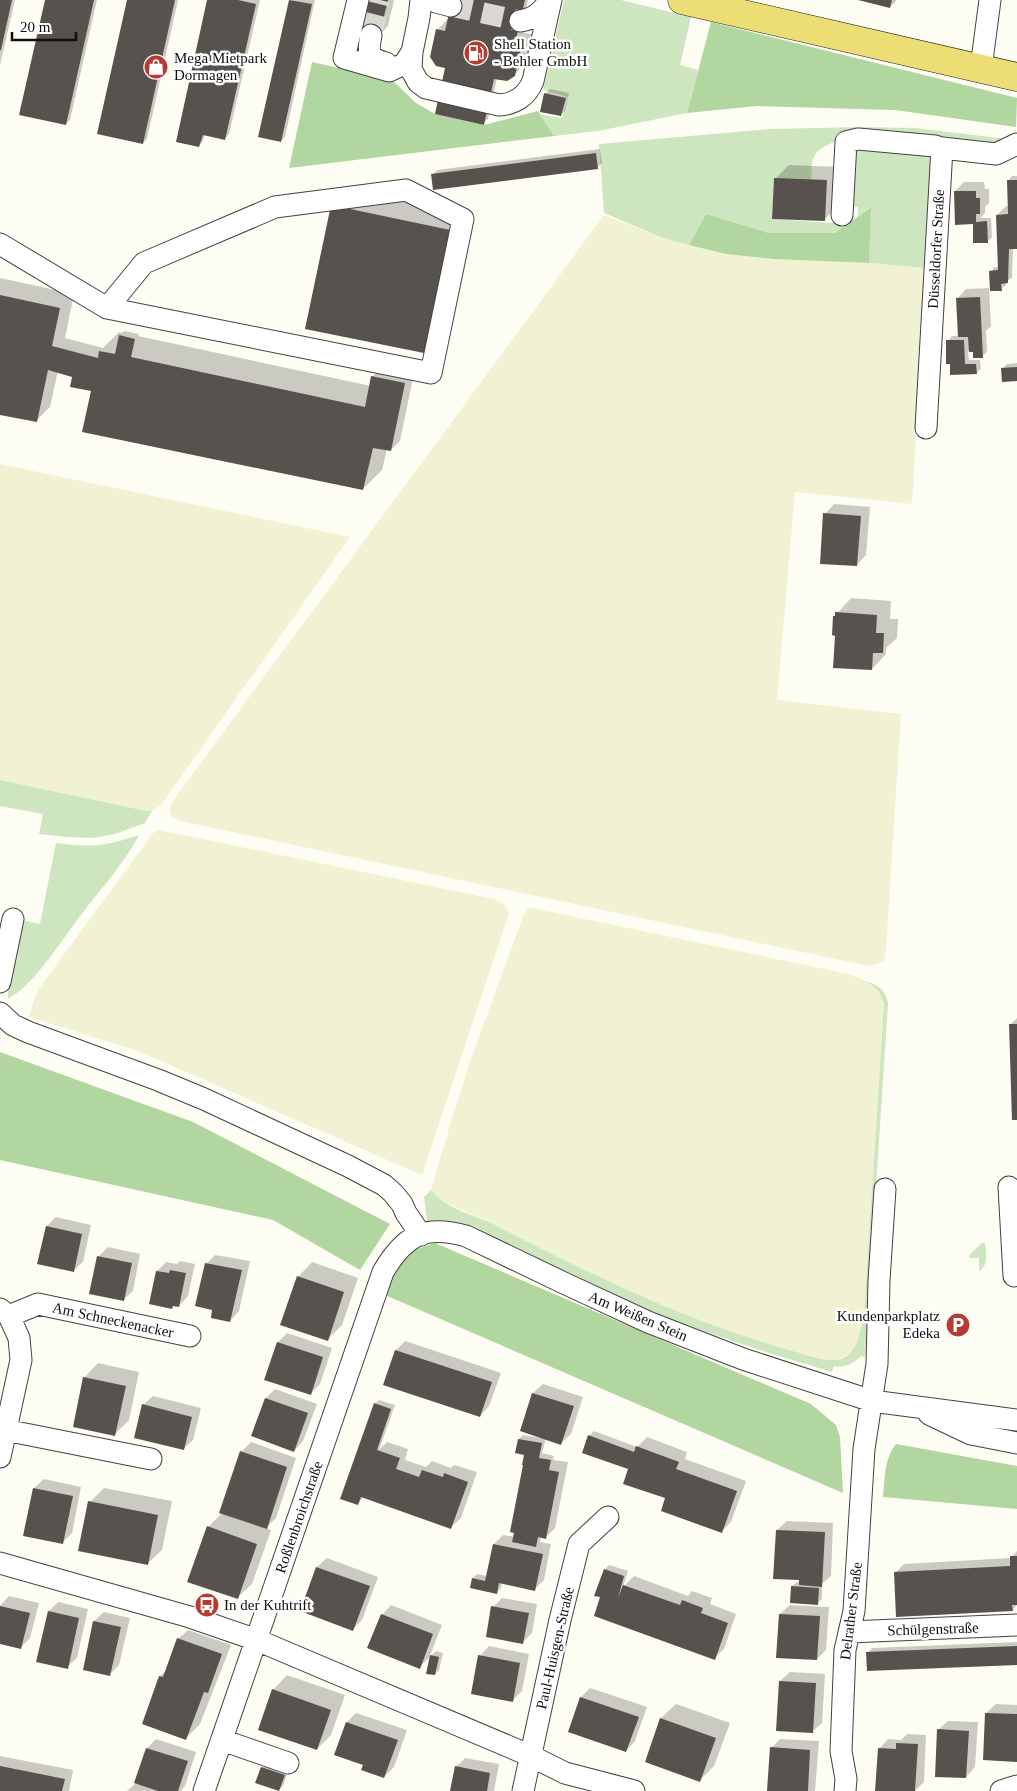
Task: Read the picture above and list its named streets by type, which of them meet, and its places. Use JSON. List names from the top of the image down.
{
  "streets": {
    "street": [
      "Düsseldorfer Straße",
      "Am Weißen Stein",
      "Am Schneckenacker",
      "Roßlenbroichstraße",
      "Delrather Straße",
      "Schülgenstraße",
      "Paul-Huisgen-Straße"
    ]
  },
  "crossings": [
    ["Am Weißen Stein", "Roßlenbroichstraße"],
    ["Am Weißen Stein", "Delrather Straße"],
    ["Delrather Straße", "Schülgenstraße"]
  ],
  "places": {
    "fuel station": ["Shell Station - Behler GmbH"],
    "shop": ["Mega Mietpark Dormagen"],
    "parking": ["Kundenparkplatz Edeka"],
    "bus stop": ["In der Kuhtrift"]
  },
  "scale_bar": "20 m"
}
